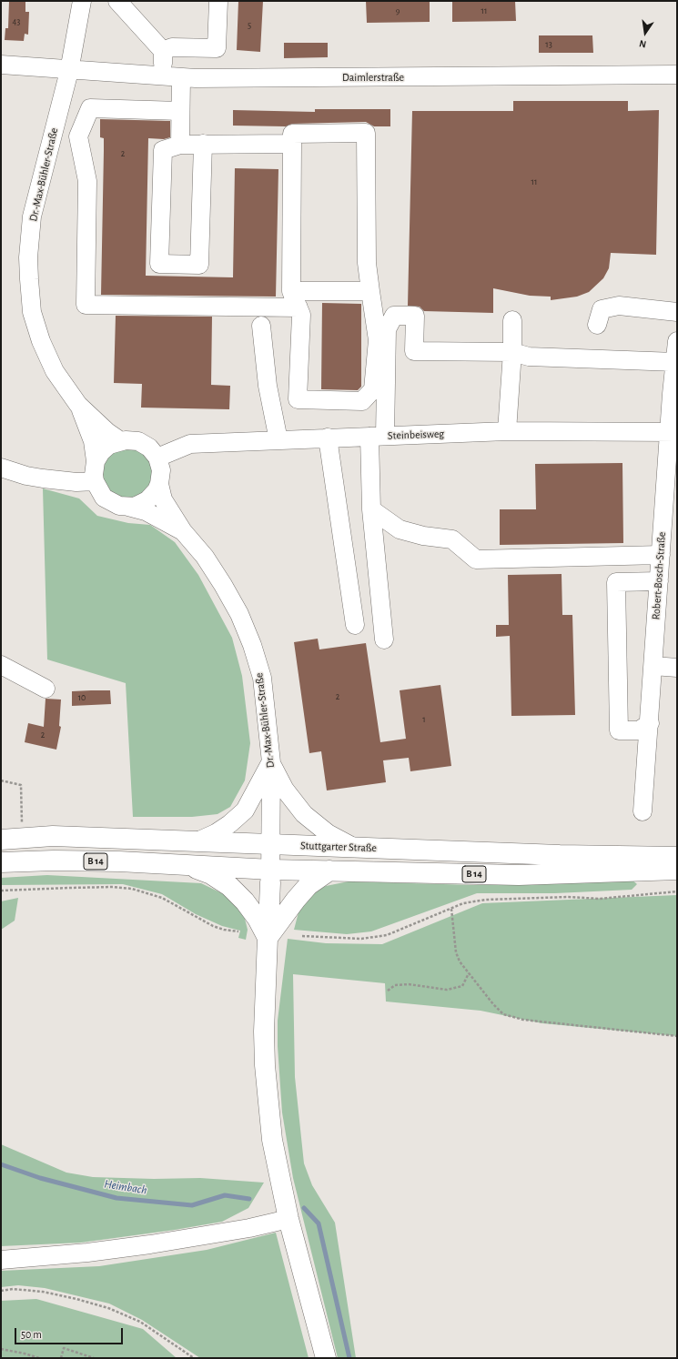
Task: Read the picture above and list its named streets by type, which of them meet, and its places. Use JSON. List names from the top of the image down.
{
  "streets": {
    "main road": ["Stuttgarter Straße", "B 14"],
    "street": [
      "Daimlerstraße",
      "Dr.-Max-Bühler-Straße",
      "Steinbeisweg",
      "Robert-Bosch-Straße"
    ]
  },
  "crossings": [
    ["Daimlerstraße", "Dr.-Max-Bühler-Straße"],
    ["Dr.-Max-Bühler-Straße", "Steinbeisweg"],
    ["Dr.-Max-Bühler-Straße", "Stuttgarter Straße"],
    ["Dr.-Max-Bühler-Straße", "B 14"],
    ["Steinbeisweg", "Robert-Bosch-Straße"]
  ],
  "water": ["Heimbach"],
  "house_numbers": [
    "9",
    "11",
    "43",
    "5",
    "13",
    "2",
    "11",
    "2",
    "10",
    "1",
    "2"
  ],
  "scale_bar": "50 m",
  "north": "bottom"
}
